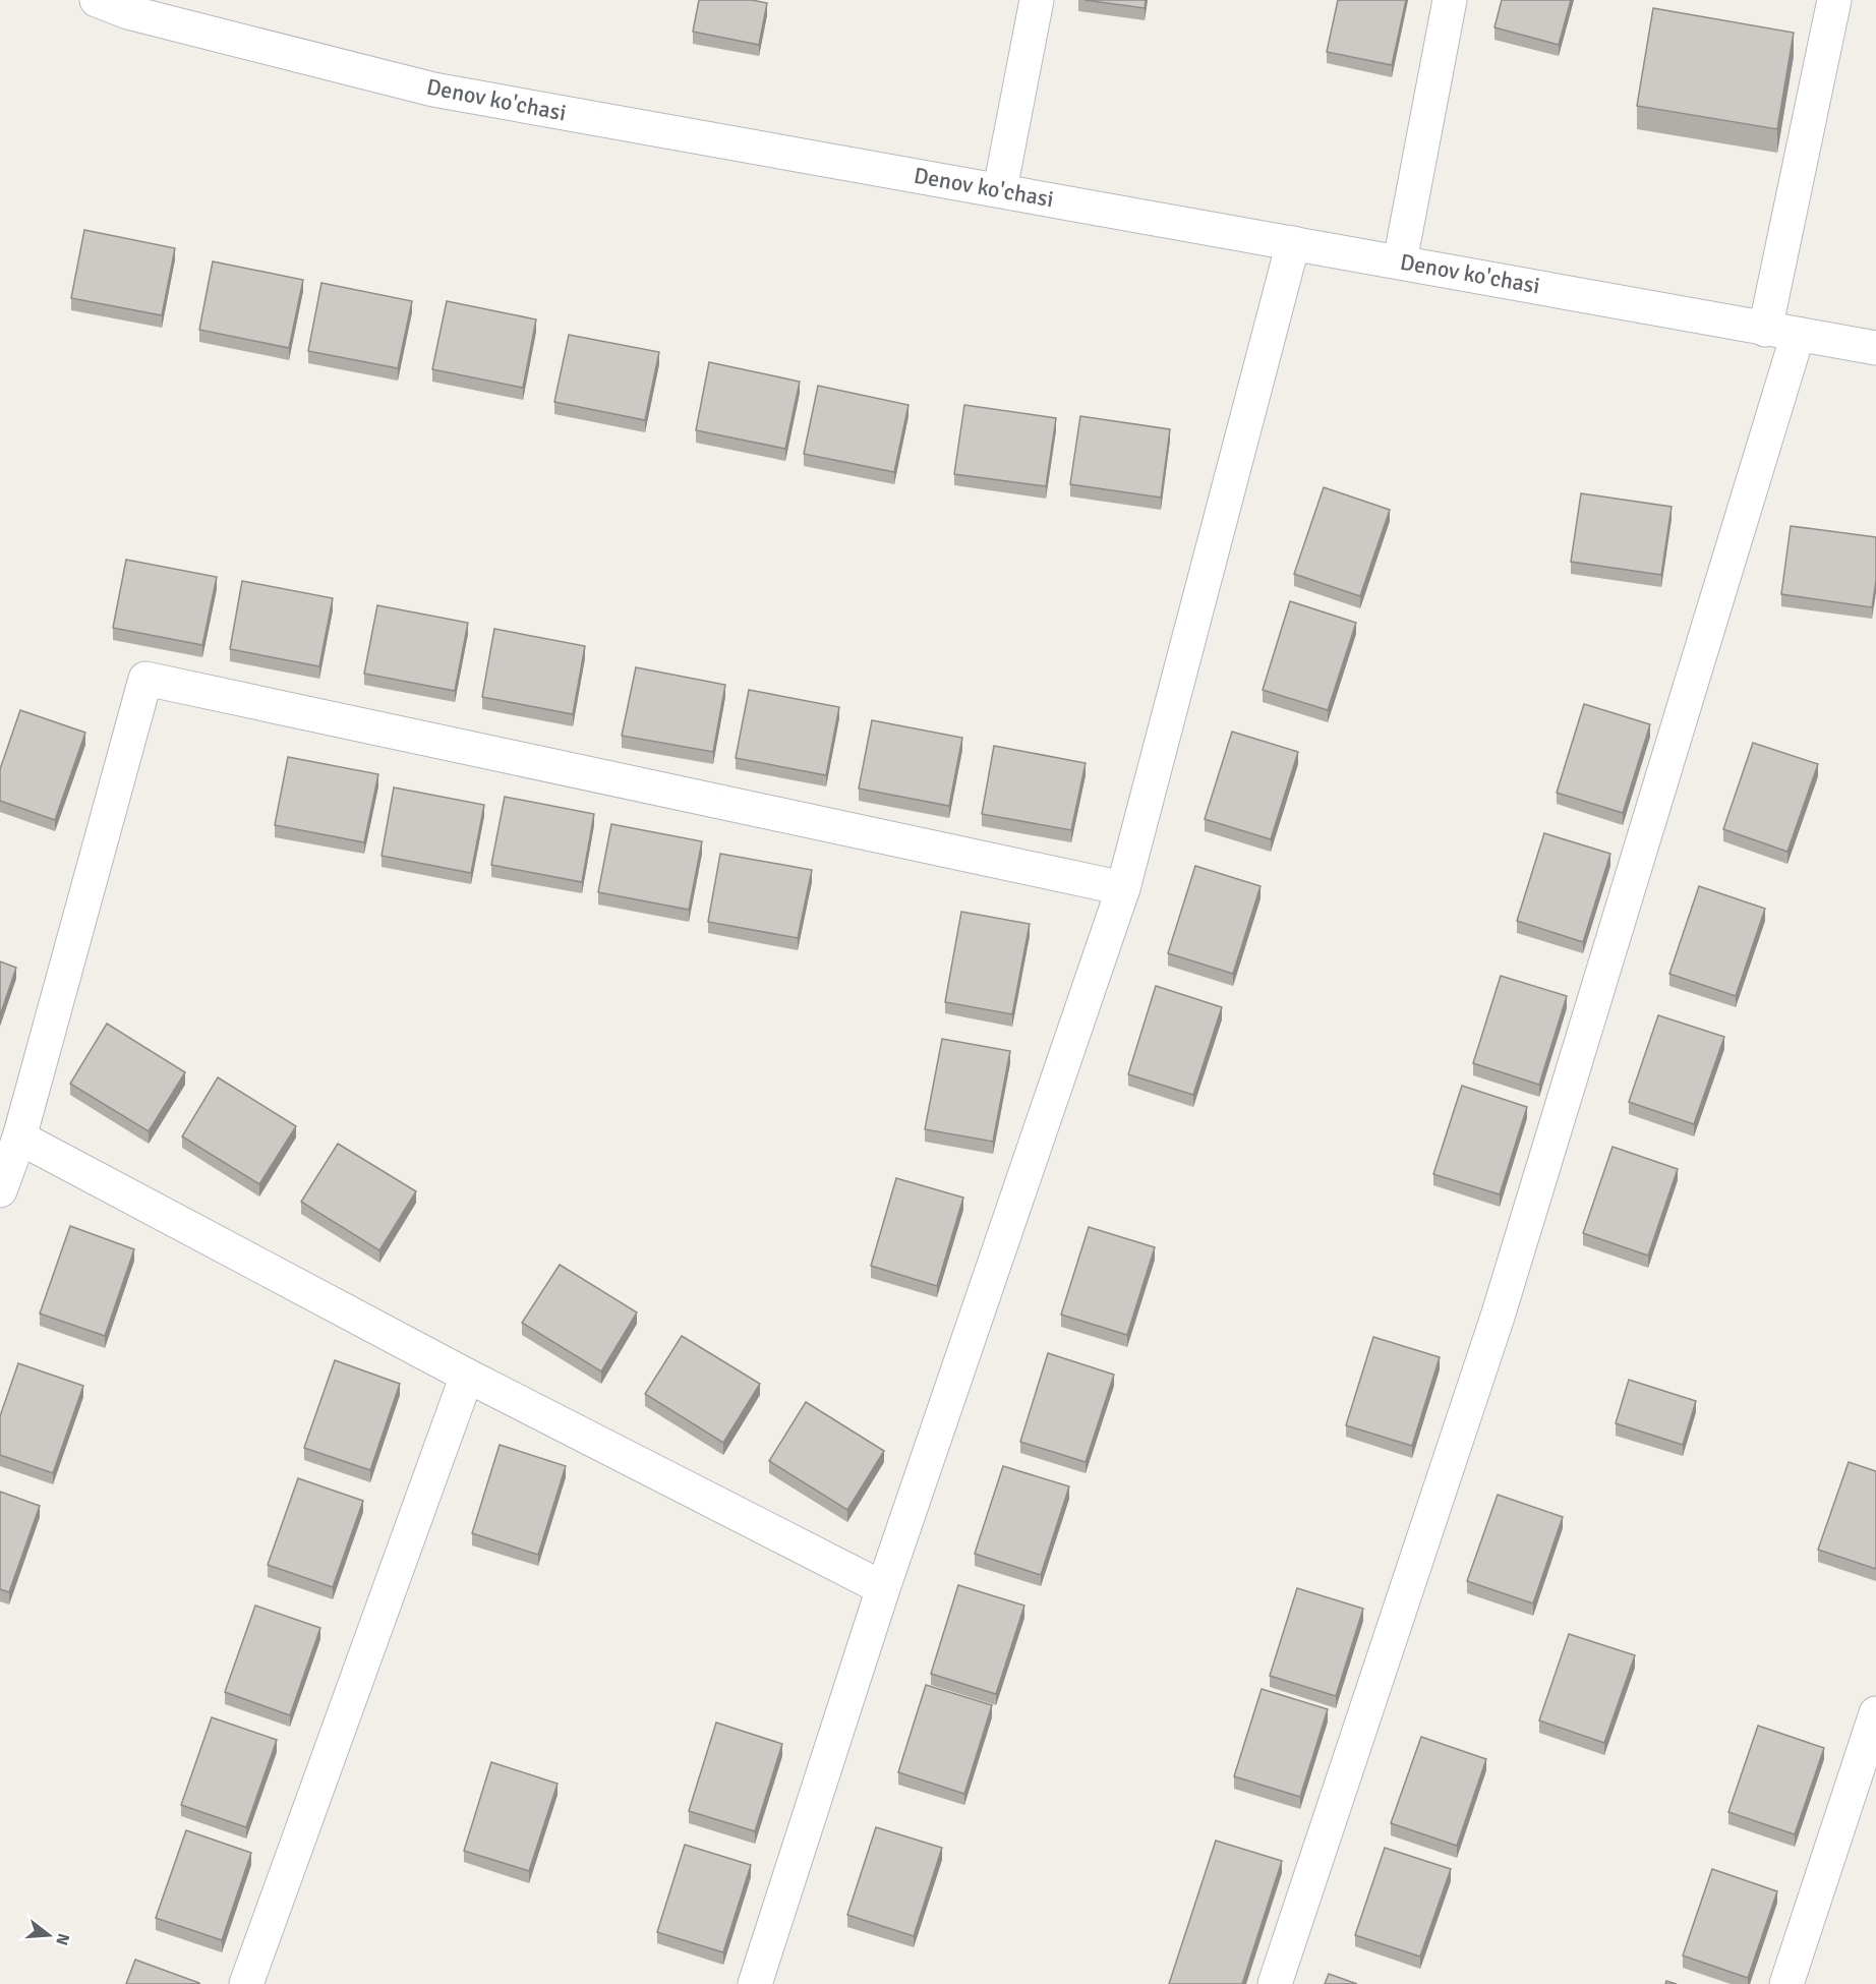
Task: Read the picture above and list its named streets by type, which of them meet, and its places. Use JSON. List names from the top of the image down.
{
  "streets": {
    "street": ["Denov ko'chasi"]
  },
  "north": "right"
}
